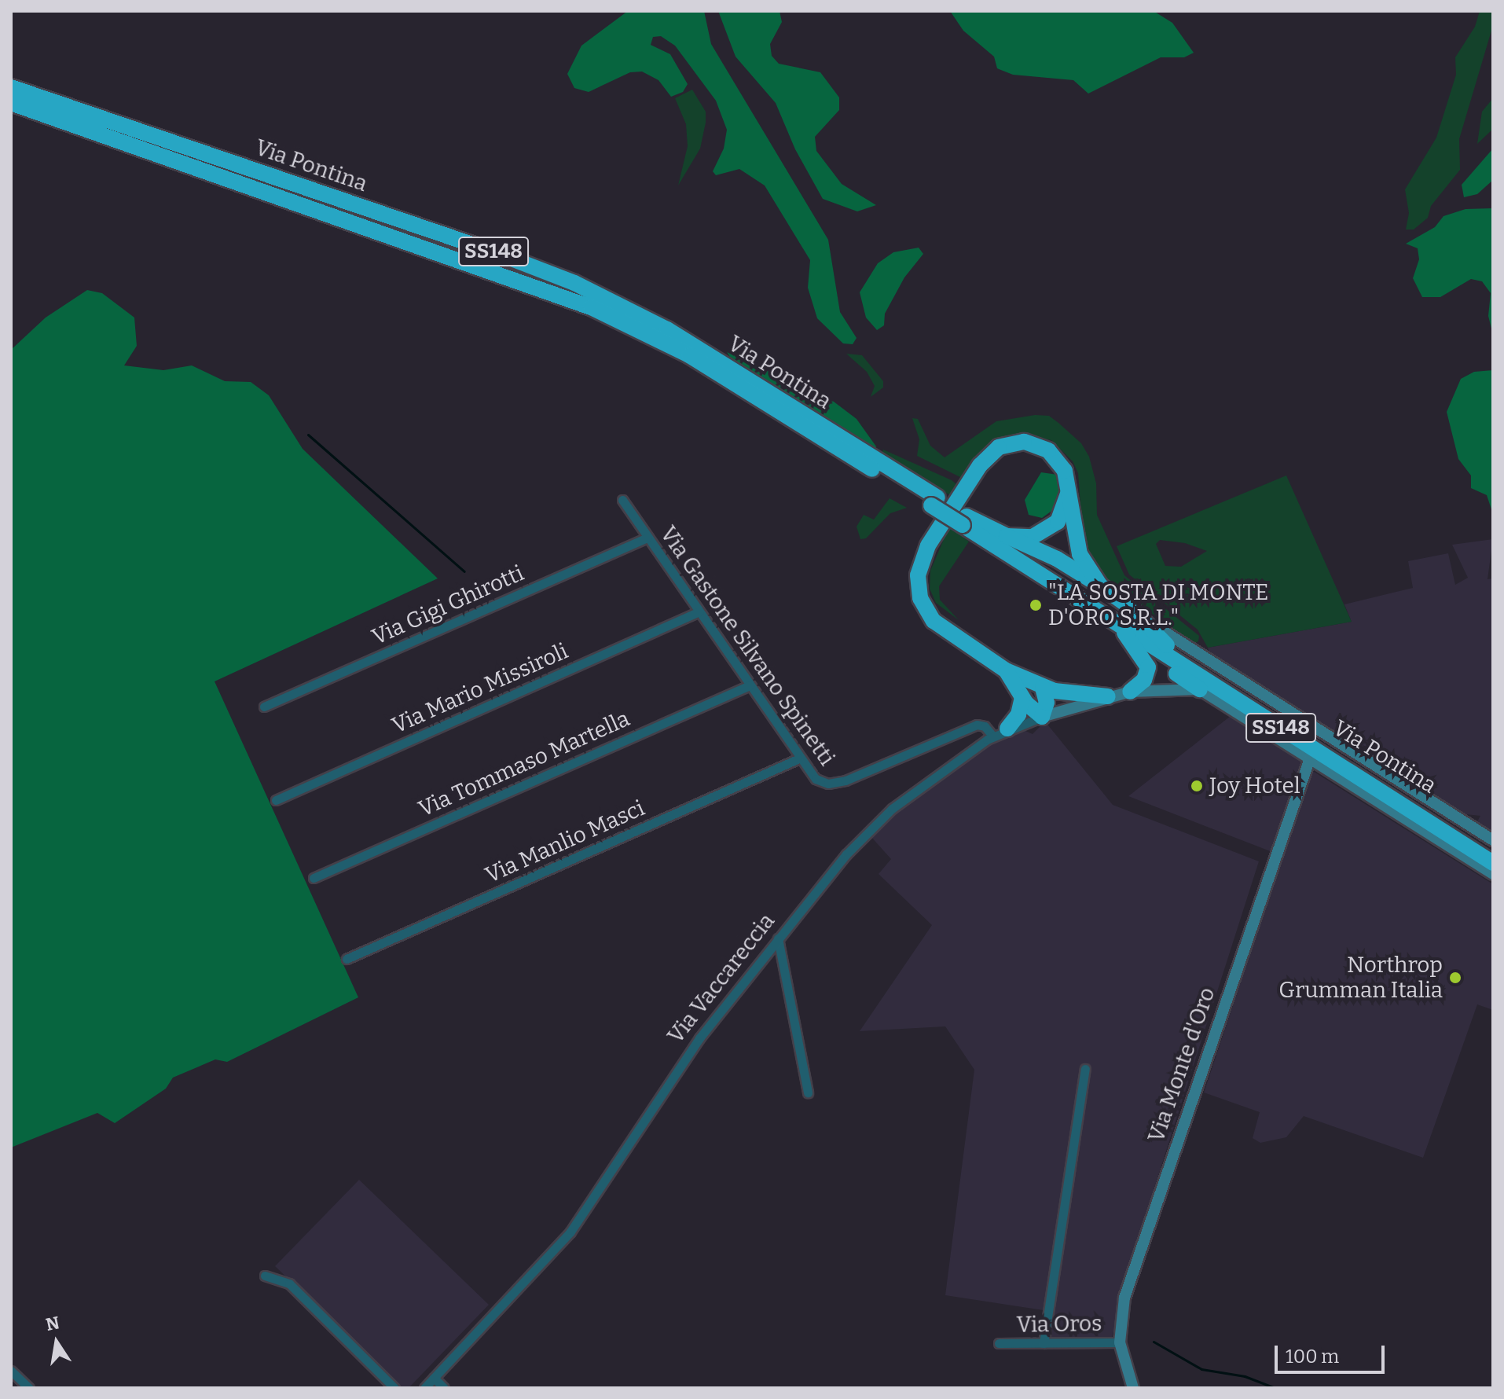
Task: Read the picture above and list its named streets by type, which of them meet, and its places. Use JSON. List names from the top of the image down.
{
  "streets": {
    "highway": ["Via Pontina", "SS148"],
    "street": [
      "Via Gigi Ghirotti",
      "Via Gastone Silvano Spinetti",
      "Via Mario Missiroli",
      "Via Tommaso Martella",
      "Via Manlio Masci",
      "Via Vaccareccia",
      "Via Monte d'Oro",
      "Via Oros"
    ]
  },
  "crossings": [
    ["Via Pontina", "Via Vaccareccia"],
    ["Via Pontina", "Via Monte d'Oro"],
    ["Via Gigi Ghirotti", "Via Gastone Silvano Spinetti"],
    ["Via Gastone Silvano Spinetti", "Via Mario Missiroli"],
    ["Via Gastone Silvano Spinetti", "Via Tommaso Martella"],
    ["Via Gastone Silvano Spinetti", "Via Manlio Masci"],
    ["Via Gastone Silvano Spinetti", "Via Vaccareccia"],
    ["Via Monte d'Oro", "Via Oros"]
  ],
  "places": ["\"LA SOSTA DI MONTE D'ORO S.R.L.\"", "Joy Hotel", "Northrop Grumman Italia"],
  "scale_bar": "100 m",
  "north": "top"
}
